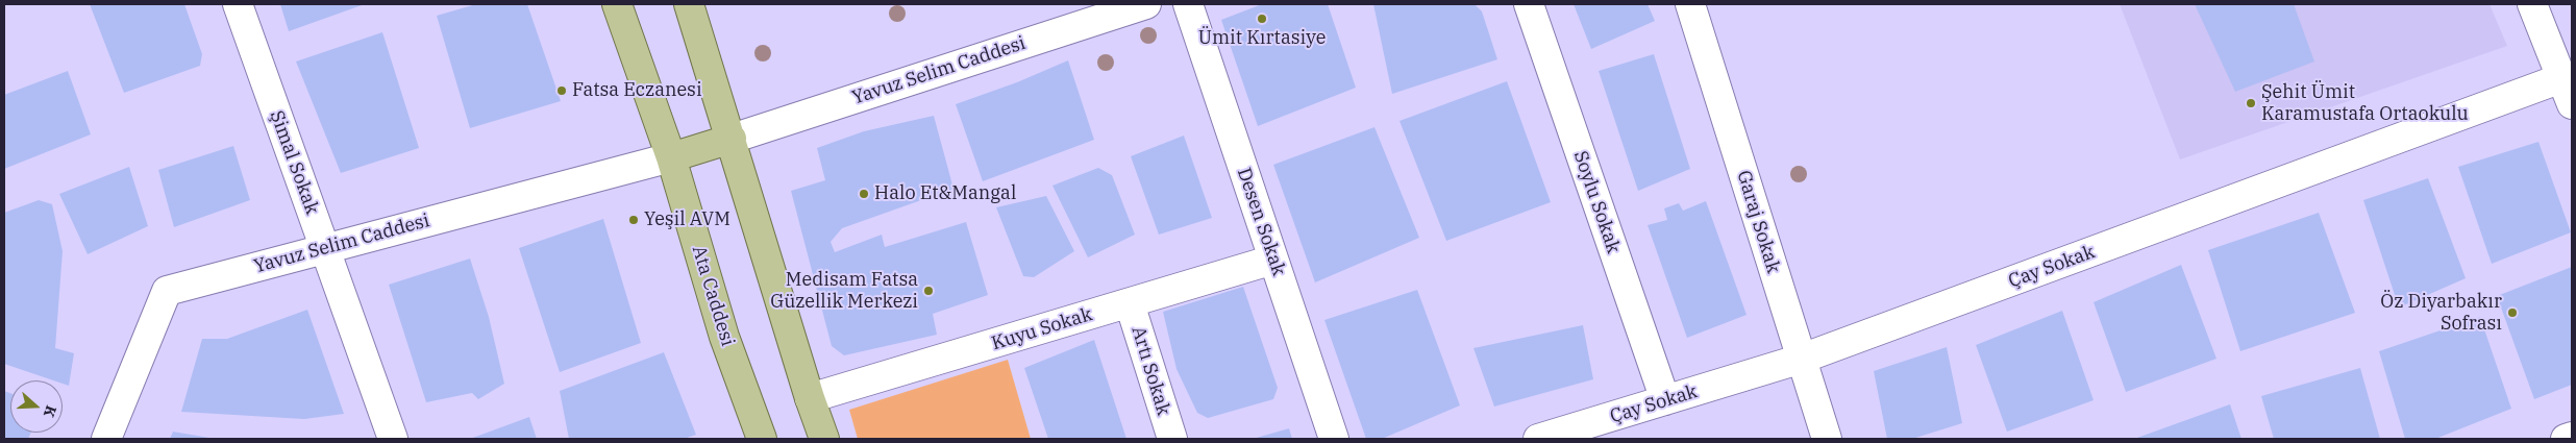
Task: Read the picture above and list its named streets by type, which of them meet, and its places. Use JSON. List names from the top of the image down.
{
  "streets": {
    "main road": ["Ata Caddesi"],
    "street": [
      "Yavuz Selim Caddesi",
      "Şimal Sokak",
      "Soylu Sokak",
      "Desen Sokak",
      "Garaj Sokak",
      "Çay Sokak",
      "Kuyu Sokak",
      "Artı Sokak"
    ]
  },
  "crossings": [
    ["Yavuz Selim Caddesi", "Şimal Sokak"],
    ["Yavuz Selim Caddesi", "Ata Caddesi"],
    ["Soylu Sokak", "Çay Sokak"],
    ["Desen Sokak", "Kuyu Sokak"],
    ["Garaj Sokak", "Çay Sokak"],
    ["Kuyu Sokak", "Artı Sokak"]
  ],
  "places": [
    "Ümit Kırtasiye",
    "Fatsa Eczanesi",
    "Şehit Ümit Karamustafa Ortaokulu",
    "Halo Et&Mangal",
    "Yeşil AVM",
    "Medisam Fatsa Güzellik Merkezi",
    "Öz Diyarbakır Sofrası"
  ],
  "north": "right"
}
